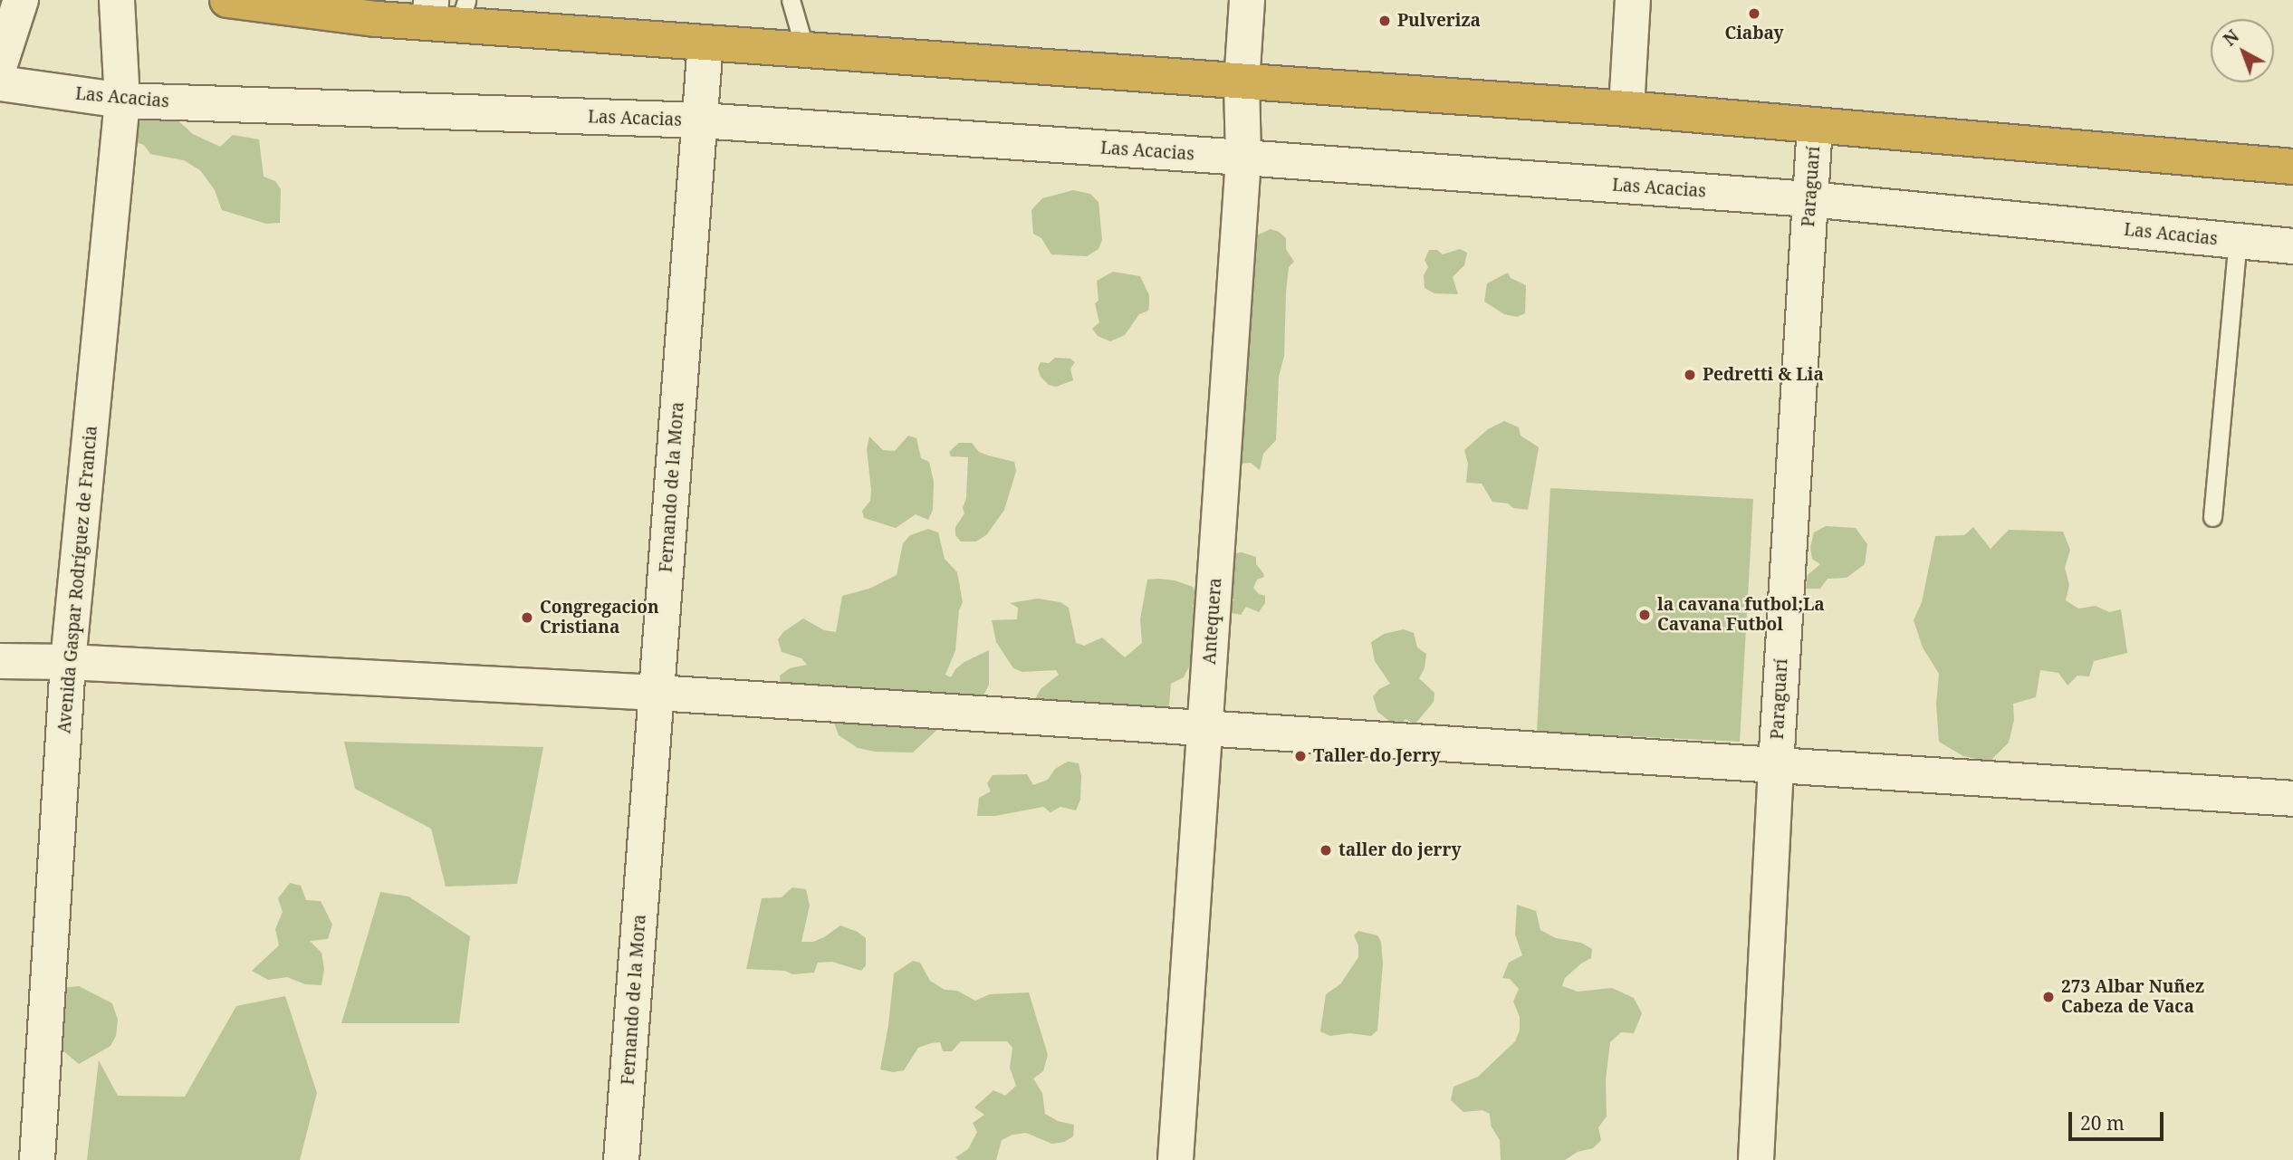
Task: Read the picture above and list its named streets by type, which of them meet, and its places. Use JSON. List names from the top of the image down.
{
  "streets": {
    "street": [
      "Las Acacias",
      "Paraguarí",
      "Fernando de la Mora",
      "Avenida Gaspar Rodríguez de Francia",
      "Antequera"
    ]
  },
  "crossings": [
    ["Las Acacias", "Paraguarí"],
    ["Las Acacias", "Fernando de la Mora"],
    ["Las Acacias", "Avenida Gaspar Rodríguez de Francia"],
    ["Las Acacias", "Antequera"]
  ],
  "places": [
    "Ciabay",
    "Pulveriza",
    "Pedretti & Lia",
    "la cavana futbol;La Cavana Futbol",
    "Congregacion Cristiana",
    "Taller do Jerry",
    "taller do jerry",
    "273 Albar Nuñez Cabeza de Vaca"
  ],
  "scale_bar": "20 m",
  "north": "top left"
}
